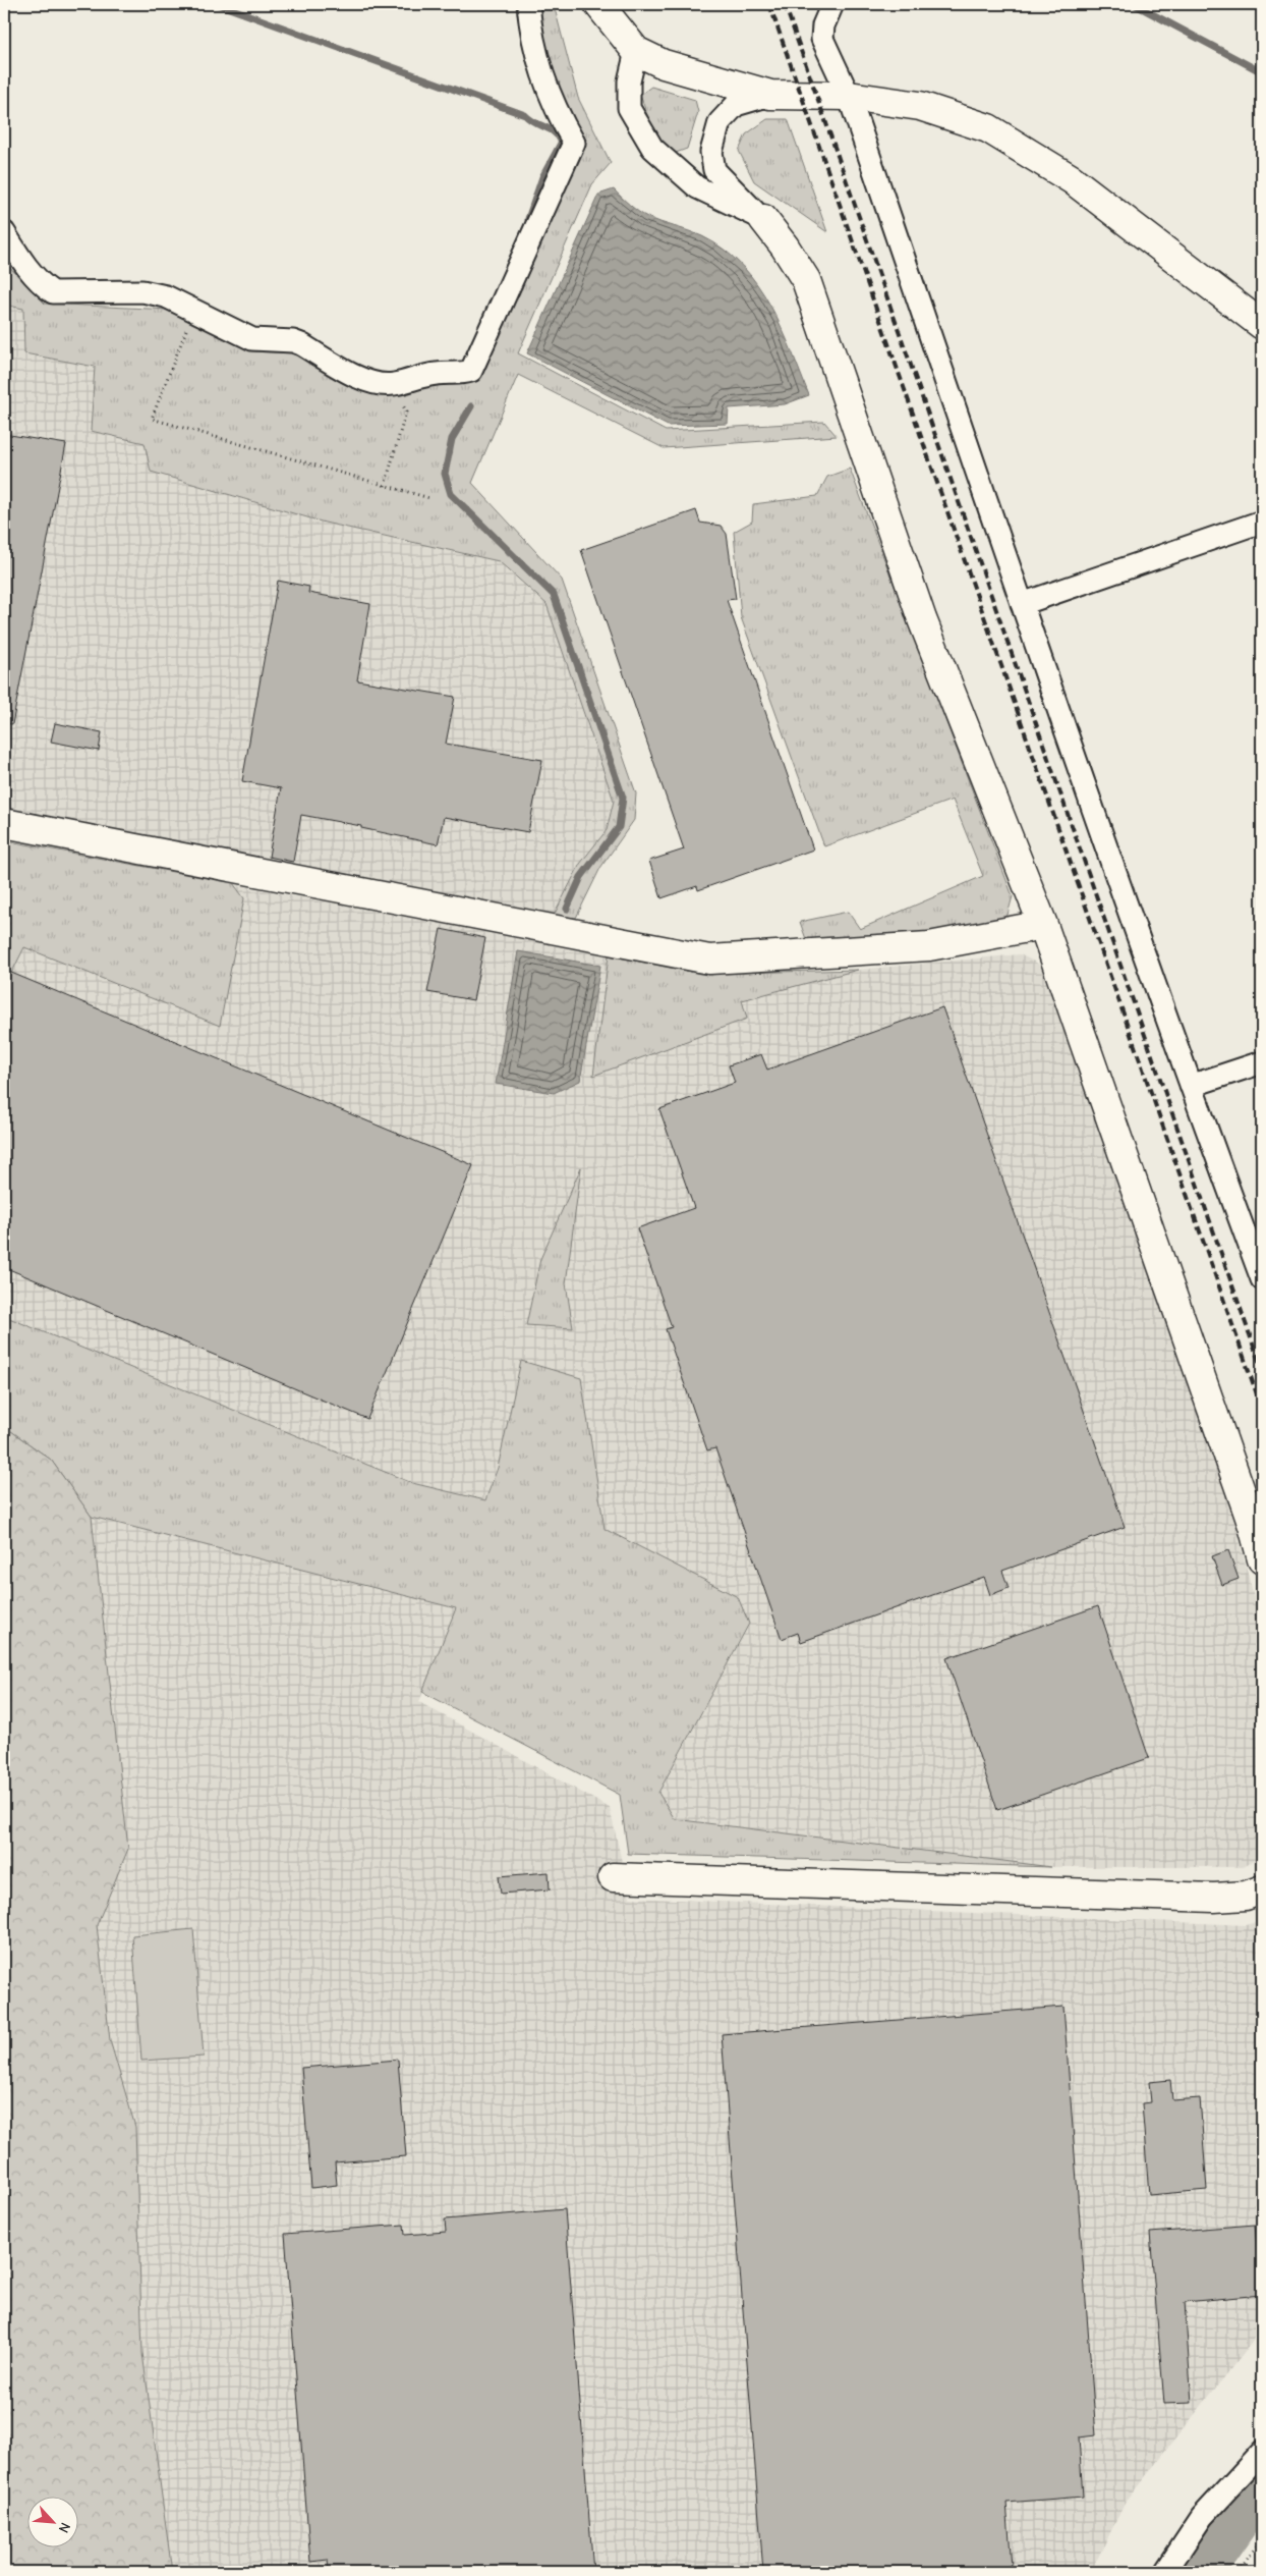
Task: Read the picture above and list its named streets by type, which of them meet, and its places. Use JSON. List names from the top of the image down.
{
  "north": "bottom right"
}
